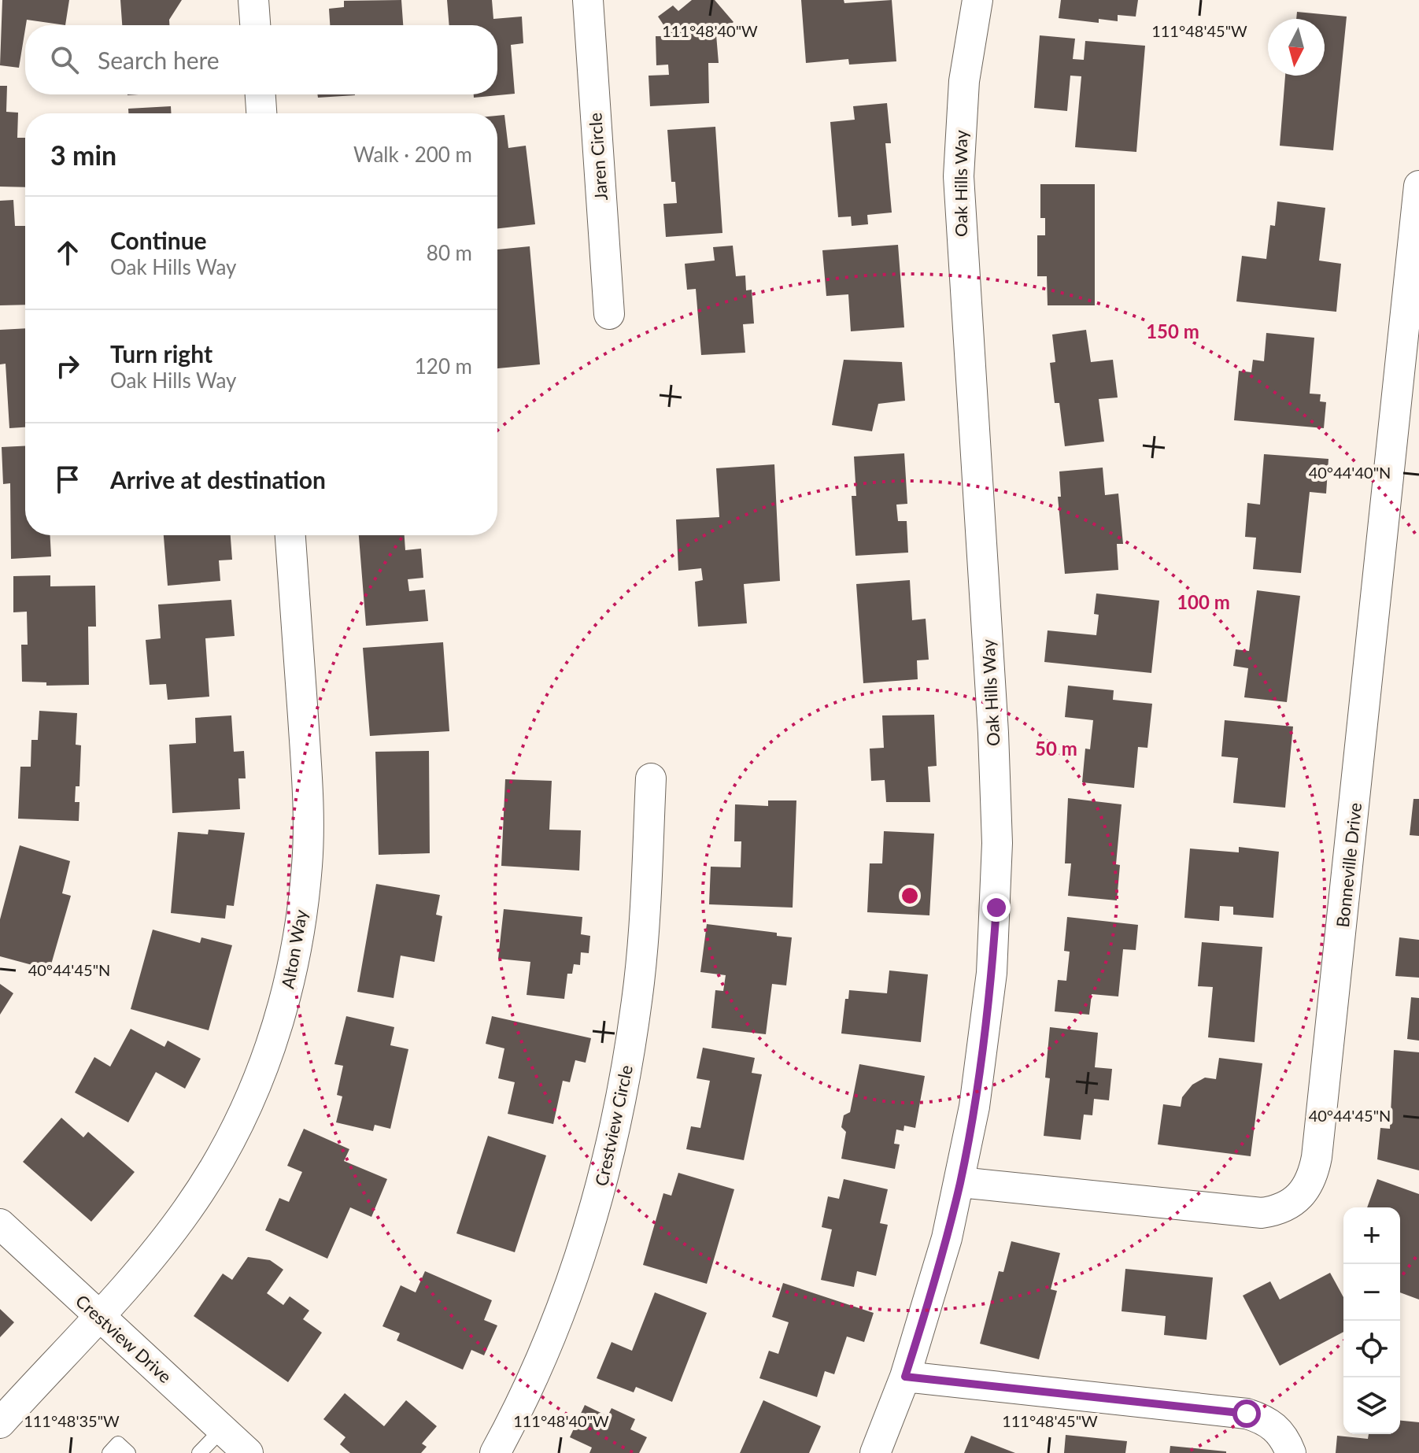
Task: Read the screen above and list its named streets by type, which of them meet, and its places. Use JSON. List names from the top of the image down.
{
  "streets": {
    "street": [
      "Jaren Circle",
      "Oak Hills Way",
      "Bonneville Drive",
      "Alton Way",
      "Crestview Circle",
      "Crestview Drive"
    ]
  },
  "crossings": [
    ["Oak Hills Way", "Bonneville Drive"],
    ["Alton Way", "Crestview Drive"]
  ],
  "north": "bottom",
  "page": {
    "search": "Search here",
    "heading": ["3 min", "Walk · 200 m"],
    "list": [
      ["Continue", "Oak Hills Way", "80 m"],
      ["Turn right", "Oak Hills Way", "120 m"],
      "Arrive at destination"
    ],
    "map_buttons": ["+", "−"]
  },
  "coordinates": [
    "111°48'40\"W",
    "111°48'45\"W",
    "40°44'40\"N",
    "40°44'45\"N",
    "111°48'35\"W"
  ],
  "rings": ["150 m", "100 m", "50 m"]
}
